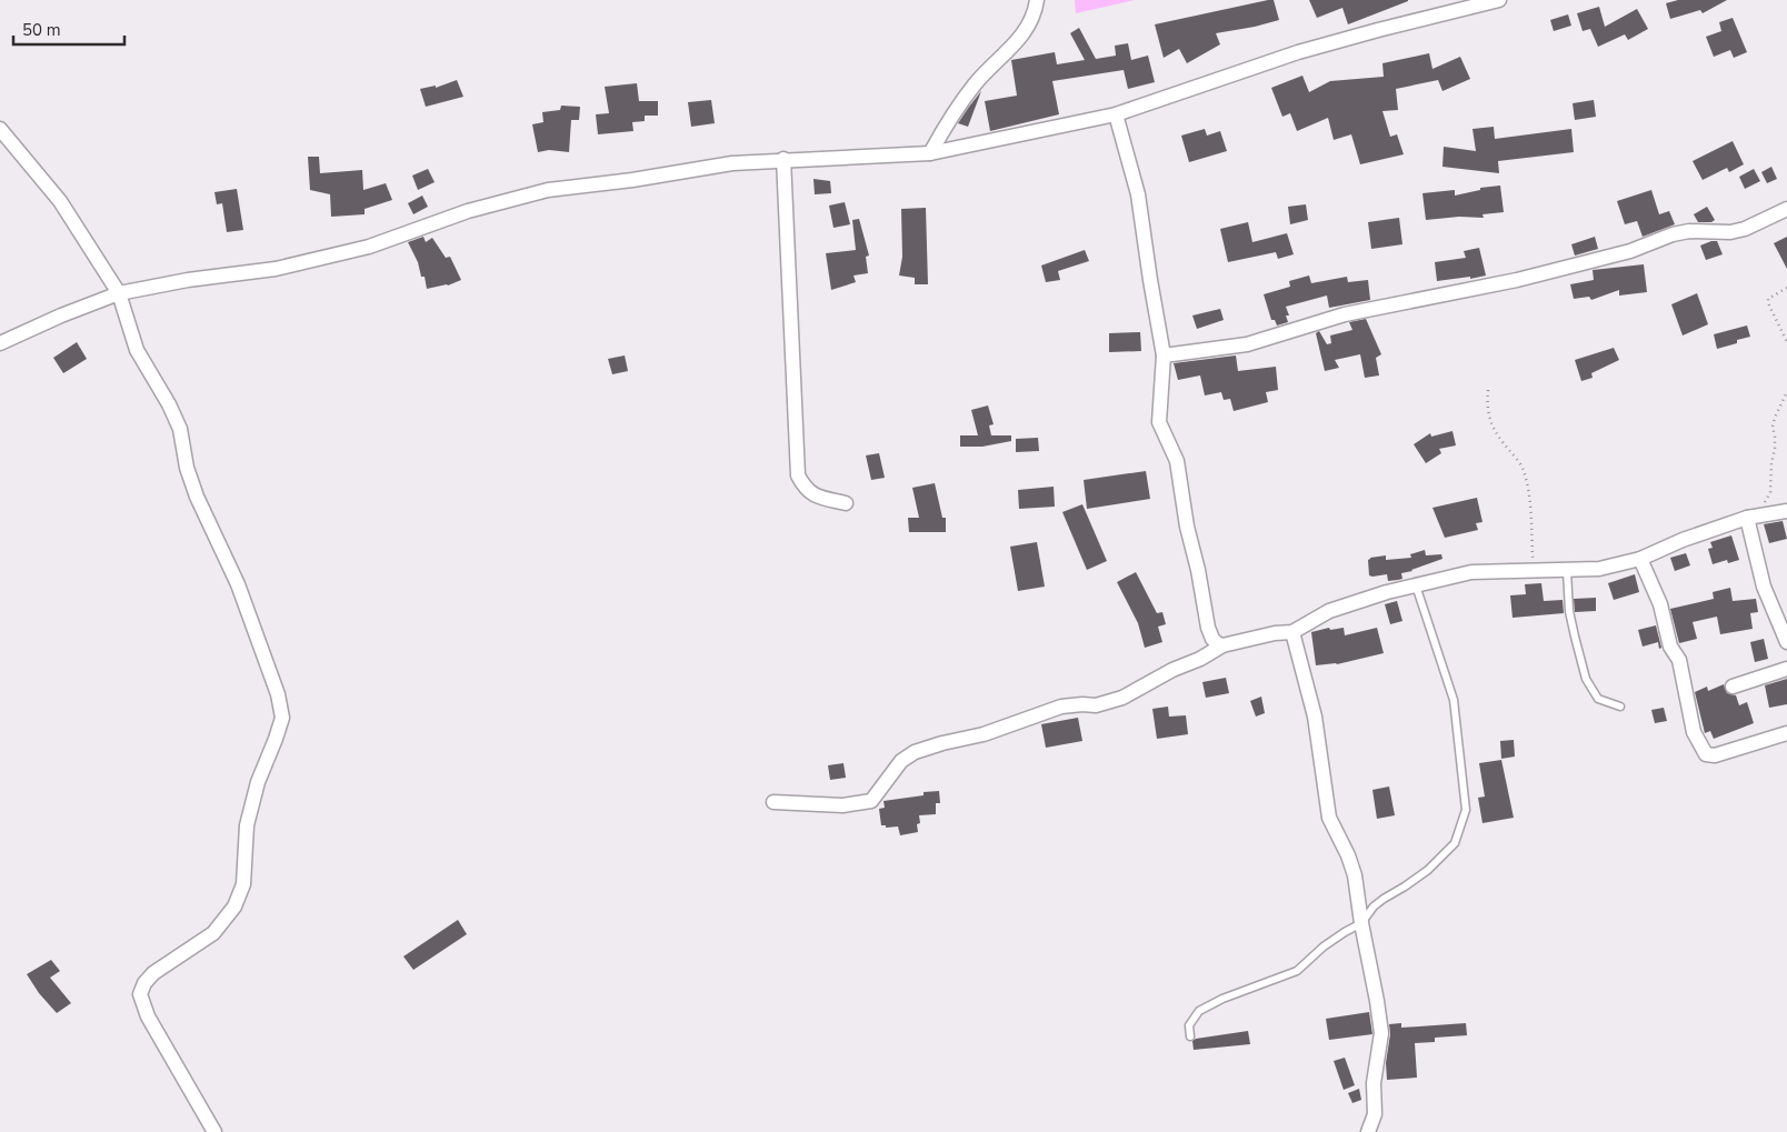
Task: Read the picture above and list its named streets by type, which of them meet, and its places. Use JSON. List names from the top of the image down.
{
  "scale_bar": "50 m"
}
